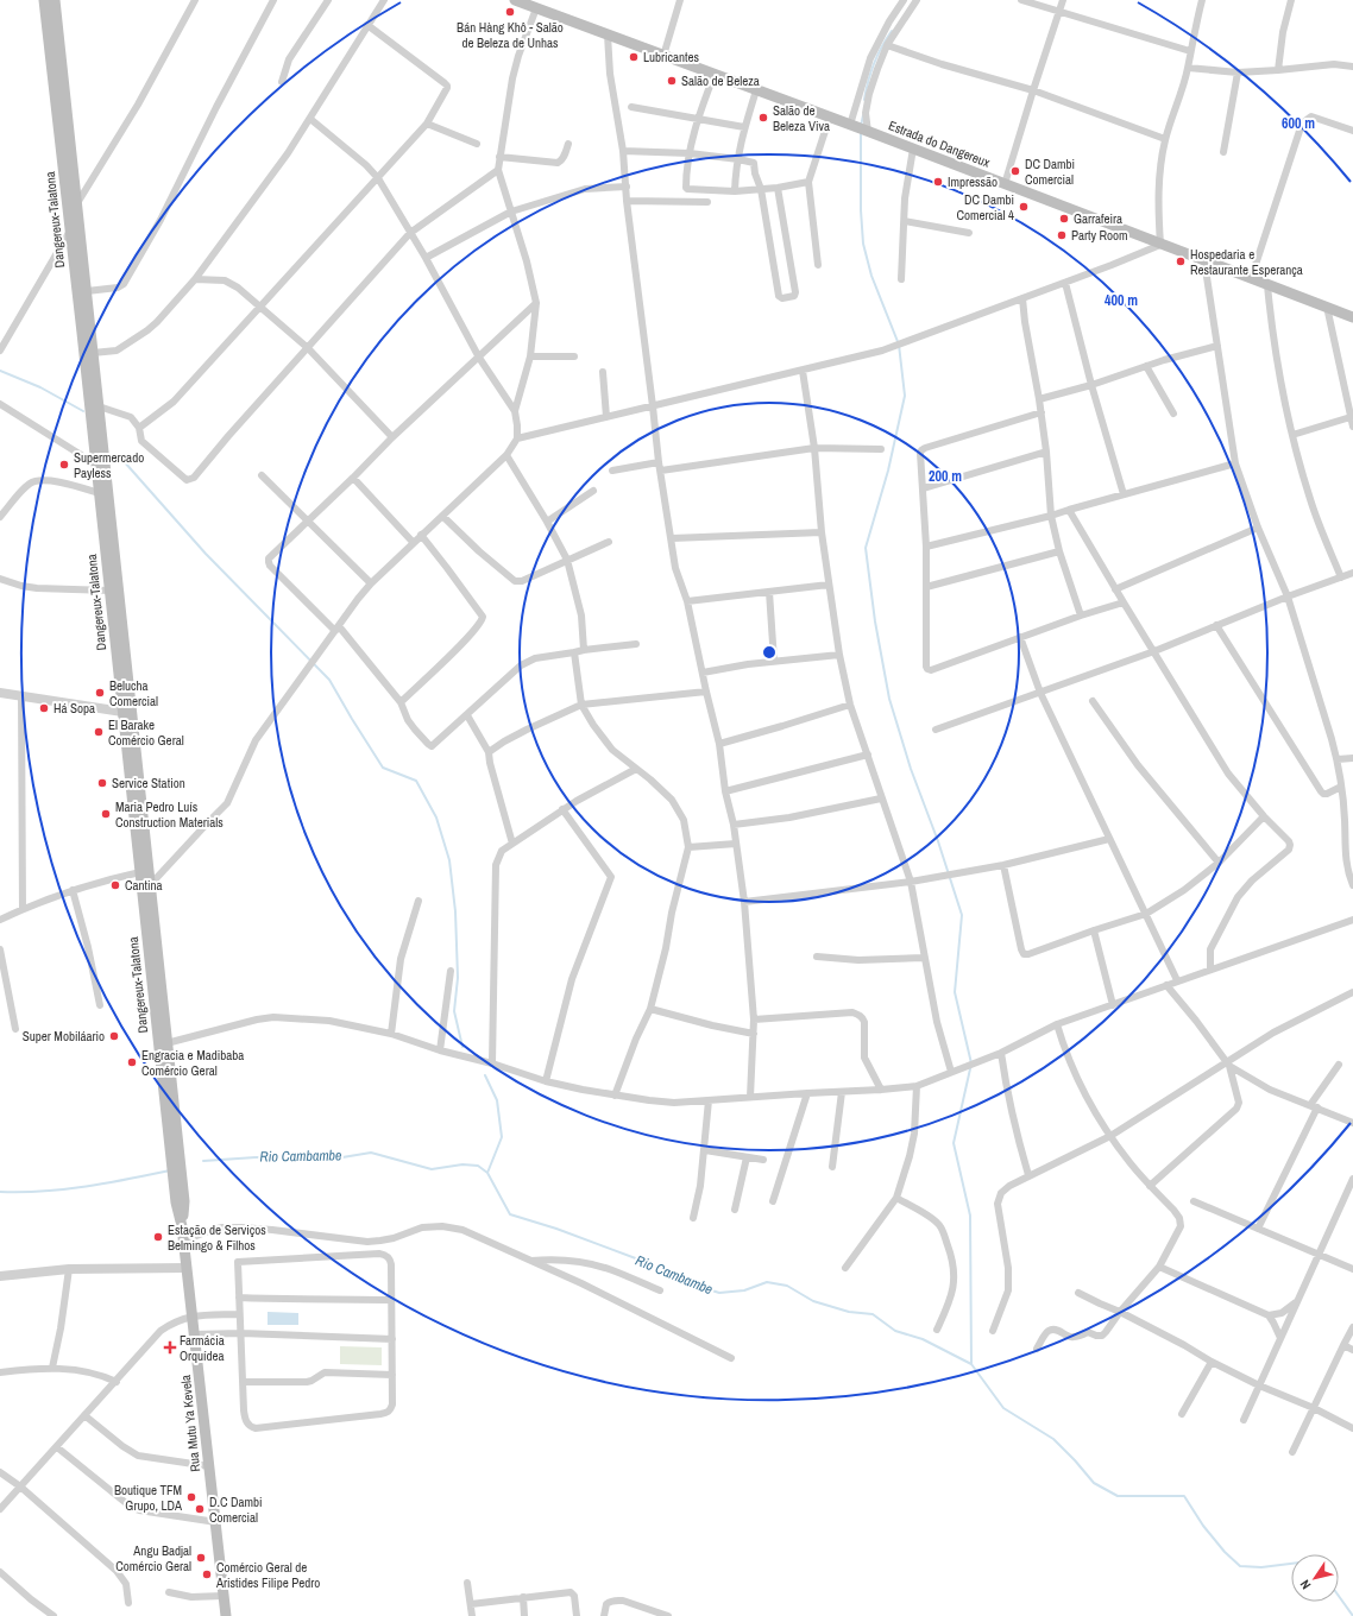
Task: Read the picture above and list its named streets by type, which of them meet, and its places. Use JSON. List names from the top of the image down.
{
  "streets": {
    "main road": ["Estrada do Dangereux", "Dangereux-Talatona", "Rua Mutu Ya Kevela"]
  },
  "crossings": [
    ["Dangereux-Talatona", "Rua Mutu Ya Kevela"]
  ],
  "water": ["Rio Cambambe"],
  "places": {
    "other": [
      "Bán Hàng Khô - Salão de Beleza de Unhas",
      "Lubricantes",
      "Salão de Beleza",
      "Salão de Beleza Viva",
      "DC Dambi Comercial",
      "Impressão",
      "DC Dambi Comercial 4",
      "Garrafeira",
      "Party Room",
      "Hospedaria e Restaurante Esperança",
      "Supermercado Payless",
      "Belucha Comercial",
      "Há Sopa",
      "El Barake Comércio Geral",
      "Service Station",
      "Maria Pedro Luís Construction Materials",
      "Cantina",
      "Super Mobiláario",
      "Engracia e Madibaba Comércio Geral",
      "Estação de Serviços Belmingo & Filhos",
      "Boutique TFM Grupo, LDA",
      "D.C Dambi Comercial",
      "Angu Badjal Comércio Geral",
      "Comércio Geral de Aristides Filipe Pedro"
    ],
    "health": ["Farmácia Orquídea"]
  },
  "north": "bottom left",
  "rings": ["600 m", "400 m", "200 m"]
}
